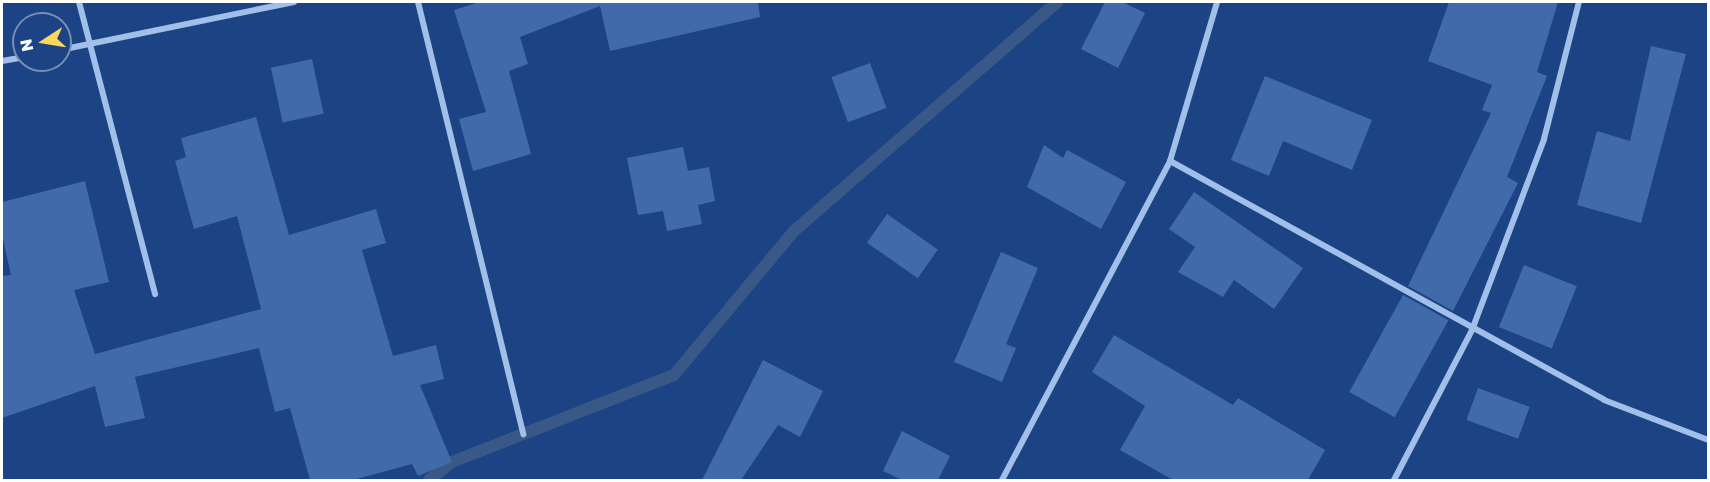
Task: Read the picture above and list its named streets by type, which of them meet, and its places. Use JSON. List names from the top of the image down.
{
  "north": "left"
}
